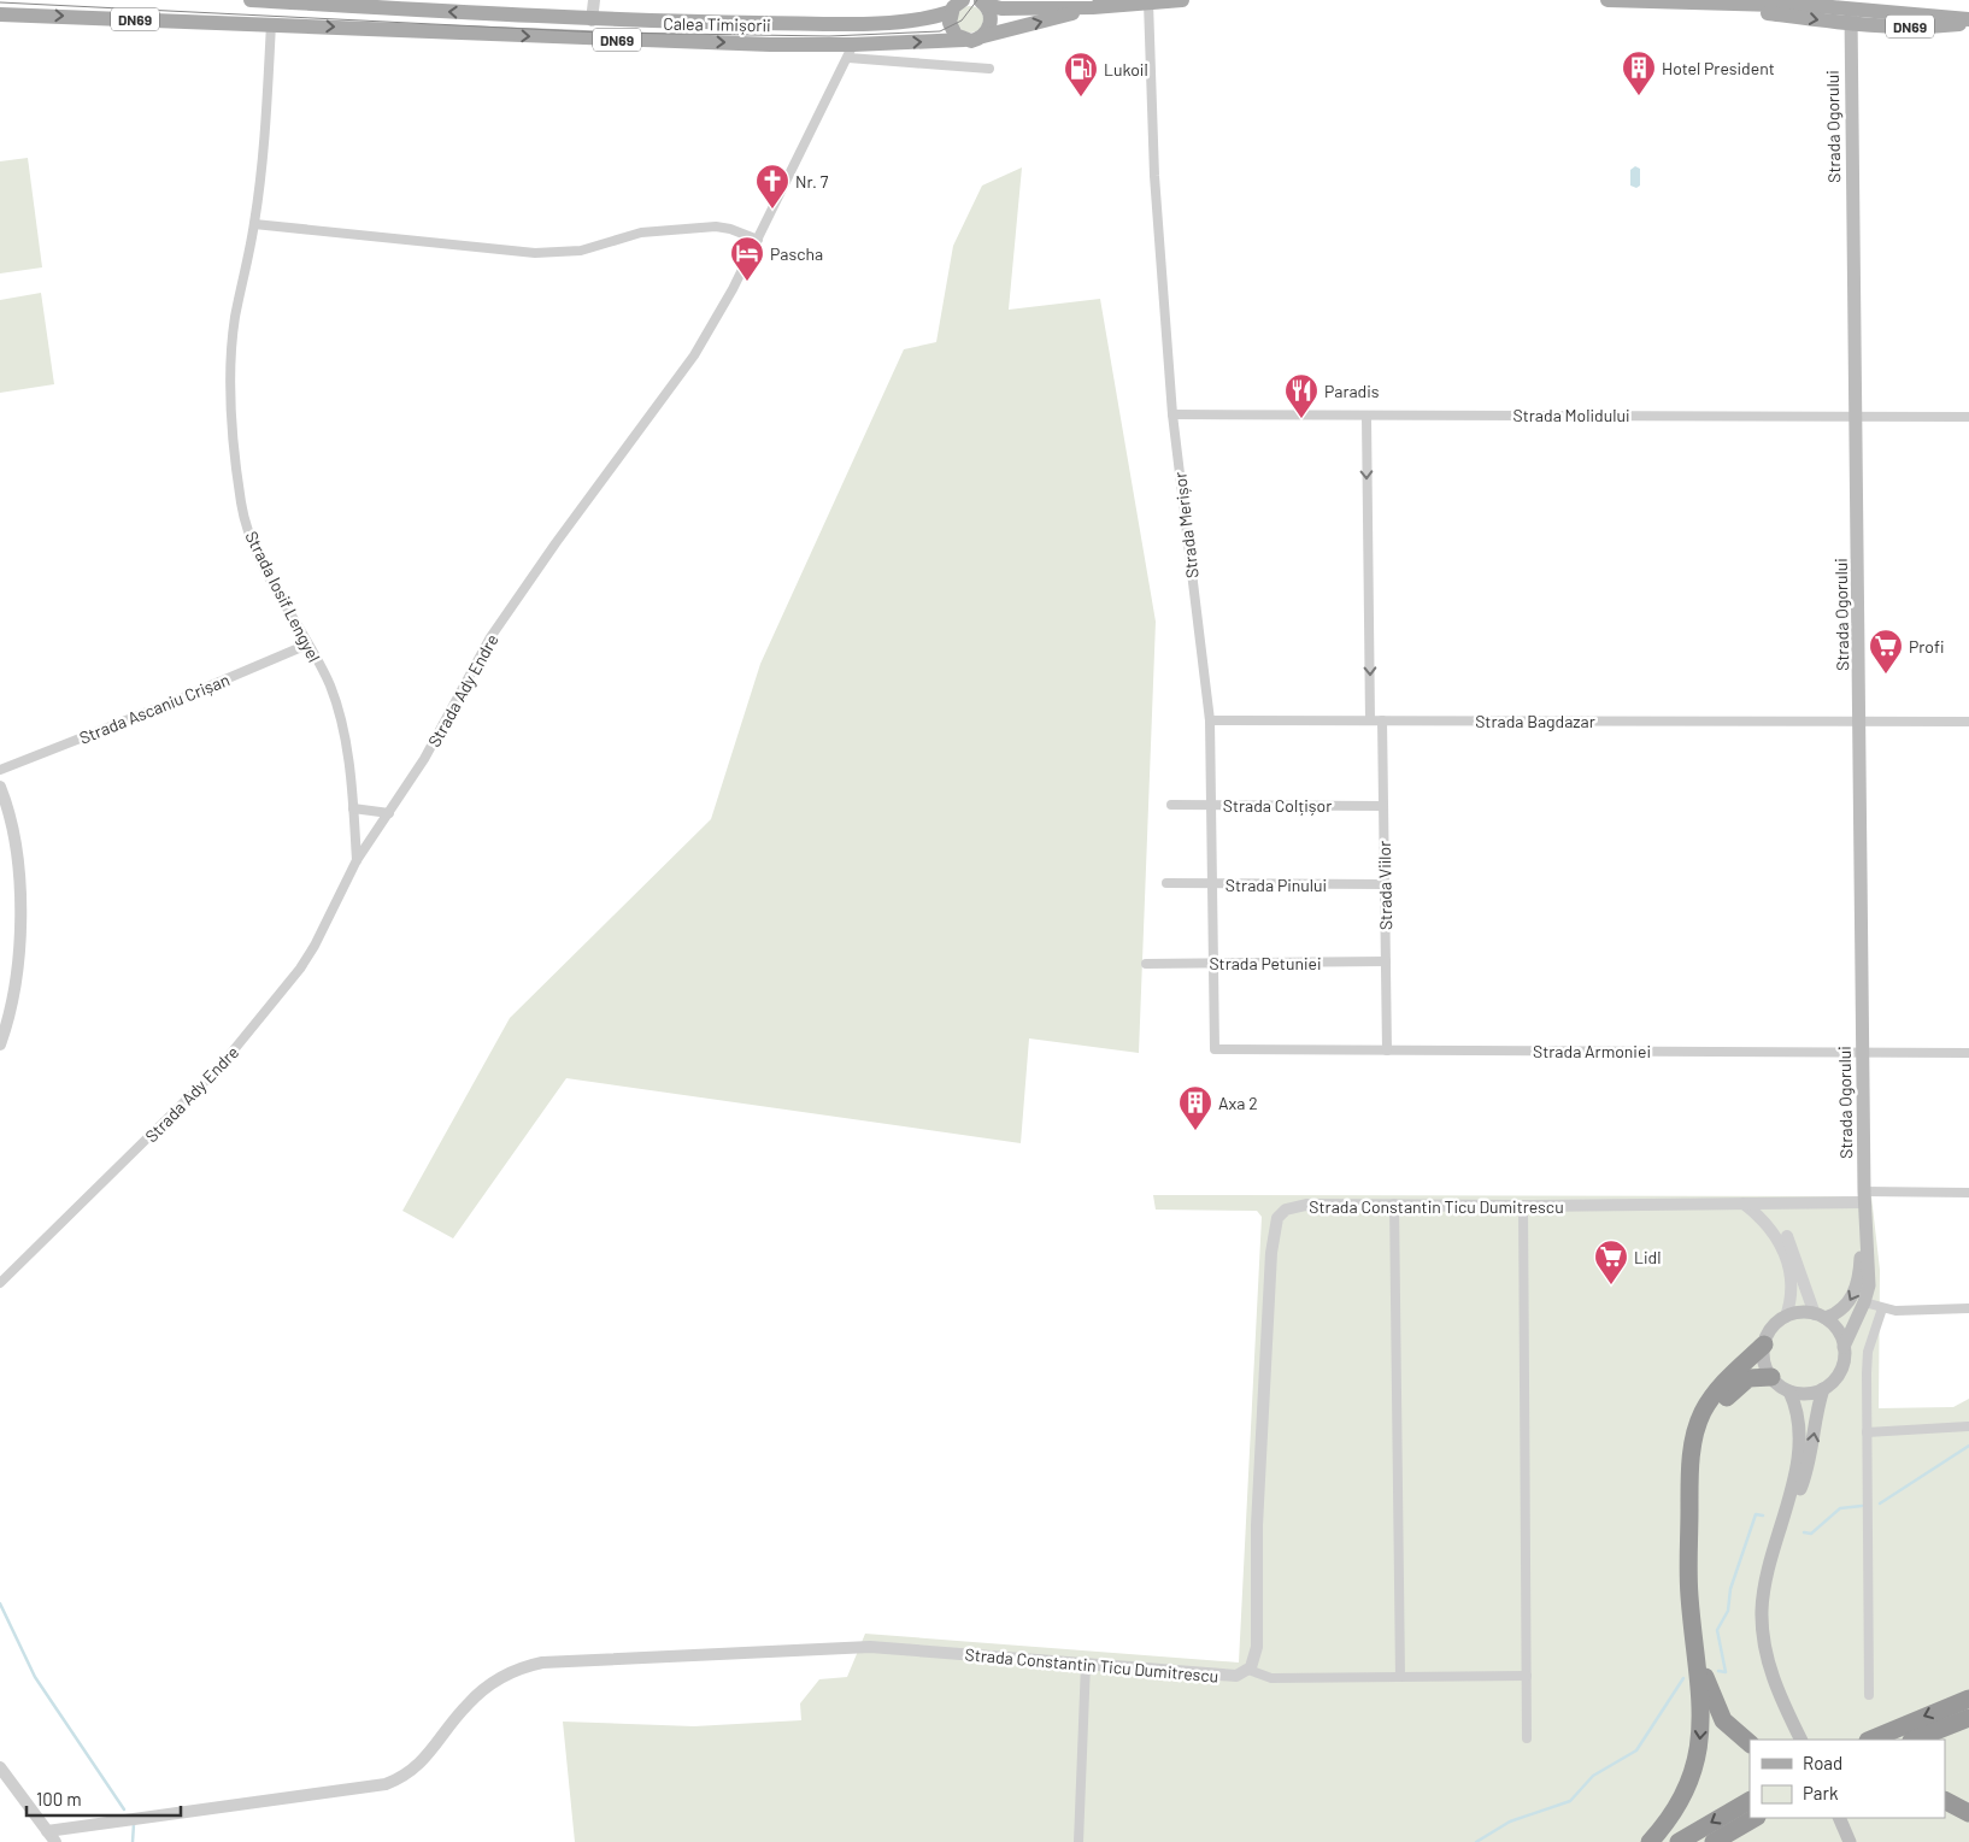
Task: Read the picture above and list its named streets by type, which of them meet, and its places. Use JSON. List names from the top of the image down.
{
  "streets": {
    "main road": ["DN69", "Calea Timișorii", "Strada Ogorului"],
    "street": [
      "Strada Molidului",
      "Strada Merișor",
      "Strada Iosif Lengyel",
      "Strada Ady Endre",
      "Strada Ascaniu Crișan",
      "Strada Bagdazar",
      "Strada Colțișor",
      "Strada Pinului",
      "Strada Viilor",
      "Strada Petuniei",
      "Strada Armoniei",
      "Strada Constantin Ticu Dumitrescu"
    ]
  },
  "crossings": [
    ["DN69", "Calea Timișorii"],
    ["DN69", "Strada Ogorului"],
    ["DN69", "Strada Merișor"],
    ["Calea Timișorii", "Strada Iosif Lengyel"],
    ["Calea Timișorii", "Strada Ady Endre"],
    ["Strada Ogorului", "Strada Molidului"],
    ["Strada Ogorului", "Strada Bagdazar"],
    ["Strada Ogorului", "Strada Armoniei"],
    ["Strada Ogorului", "Strada Constantin Ticu Dumitrescu"],
    ["Strada Molidului", "Strada Merișor"],
    ["Strada Merișor", "Strada Bagdazar"],
    ["Strada Merișor", "Strada Colțișor"],
    ["Strada Merișor", "Strada Pinului"],
    ["Strada Merișor", "Strada Petuniei"],
    ["Strada Merișor", "Strada Armoniei"],
    ["Strada Iosif Lengyel", "Strada Ady Endre"],
    ["Strada Iosif Lengyel", "Strada Ascaniu Crișan"],
    ["Strada Bagdazar", "Strada Viilor"],
    ["Strada Colțișor", "Strada Viilor"],
    ["Strada Pinului", "Strada Viilor"],
    ["Strada Viilor", "Strada Petuniei"],
    ["Strada Viilor", "Strada Armoniei"]
  ],
  "places": {
    "building": ["Hotel President", "Axa 2"],
    "fuel station": ["Lukoil"],
    "church": ["Nr. 7"],
    "hotel": ["Pascha"],
    "restaurant": ["Paradis"],
    "supermarket": ["Profi", "Lidl"]
  },
  "legend": ["Road", "Park"],
  "scale_bar": "100 m"
}
